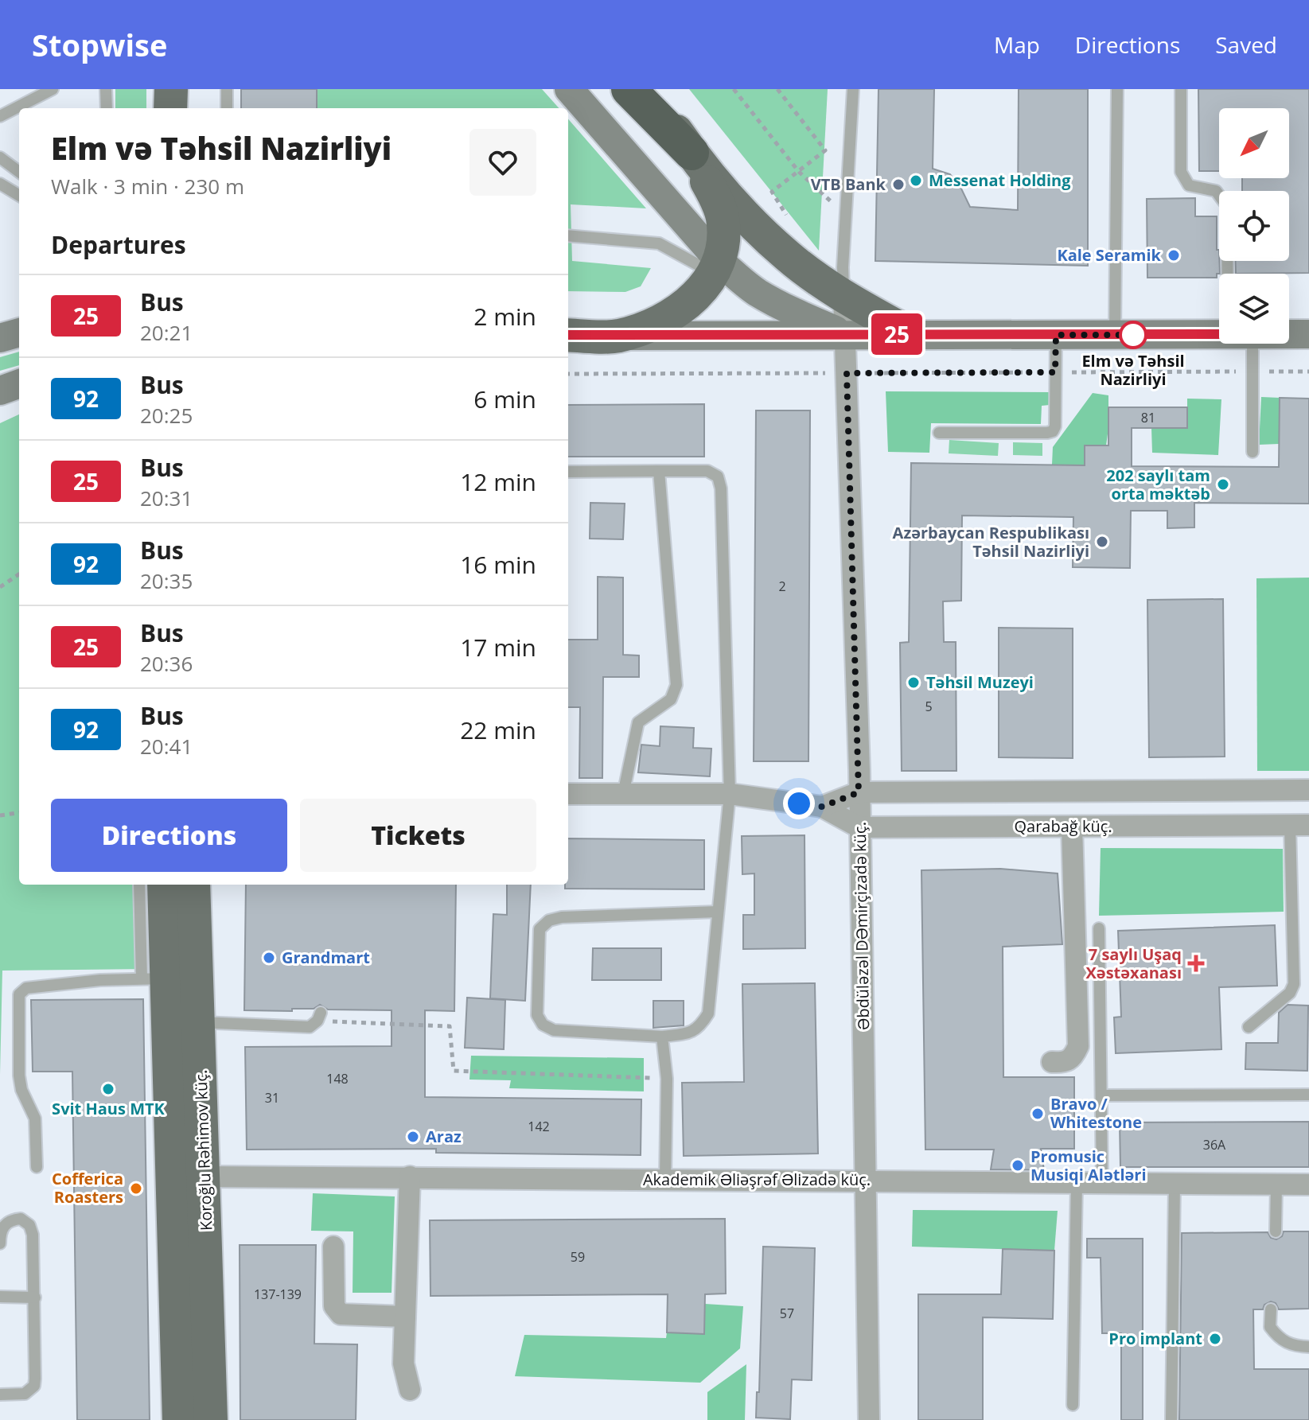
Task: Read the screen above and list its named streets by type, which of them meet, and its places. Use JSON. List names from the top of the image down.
{
  "streets": {
    "main road": ["Koroğlu Rəhimov küç."],
    "street": ["Qarabağ küç.", "Əbdüləzəl DƏmirçizadə küç.", "Akademik Əliəşrəf Əlizadə küç."]
  },
  "crossings": [
    ["Qarabağ küç.", "Əbdüləzəl DƏmirçizadə küç."],
    ["Əbdüləzəl DƏmirçizadə küç.", "Akademik Əliəşrəf Əlizadə küç."],
    ["Koroğlu Rəhimov küç.", "Akademik Əliəşrəf Əlizadə küç."]
  ],
  "places": {
    "other": [
      "Messenat Holding",
      "VTB Bank",
      "Kale Seramik",
      "Elm və Təhsil Nazirliyi",
      "202 saylı tam orta məktəb",
      "Azərbaycan Respublikası Təhsil Nazirliyi",
      "Təhsil Muzeyi",
      "Grandmart",
      "Svit Haus MTK",
      "Bravo / Whitestone",
      "Araz",
      "Promusic Musiqi Alətləri",
      "Cofferica Roasters",
      "Pro implant"
    ],
    "health": ["7 saylı Uşaq Xəstəxanası"]
  },
  "lines": ["bus line 25"],
  "house_numbers": [
    "81",
    "2",
    "5",
    "148",
    "31",
    "142",
    "36А",
    "59",
    "137-139",
    "57"
  ],
  "north": "bottom left",
  "page": {
    "header": "Stopwise",
    "nav": ["Map", "Directions", "Saved"],
    "on_map": "25",
    "heading": [
      ["Elm və Təhsil Nazirliyi", "Walk · 3 min · 230 m"],
      "Departures"
    ],
    "list": [
      {
        "mark": "25",
        "name": "Bus",
        "note": "20:21",
        "value": "2 min"
      },
      {
        "mark": "92",
        "name": "Bus",
        "note": "20:25",
        "value": "6 min"
      },
      {
        "mark": "25",
        "name": "Bus",
        "note": "20:31",
        "value": "12 min"
      },
      {
        "mark": "92",
        "name": "Bus",
        "note": "20:35",
        "value": "16 min"
      },
      {
        "mark": "25",
        "name": "Bus",
        "note": "20:36",
        "value": "17 min"
      },
      {
        "mark": "92",
        "name": "Bus",
        "note": "20:41",
        "value": "22 min"
      }
    ],
    "buttons": ["Directions", "Tickets"]
  }
}
